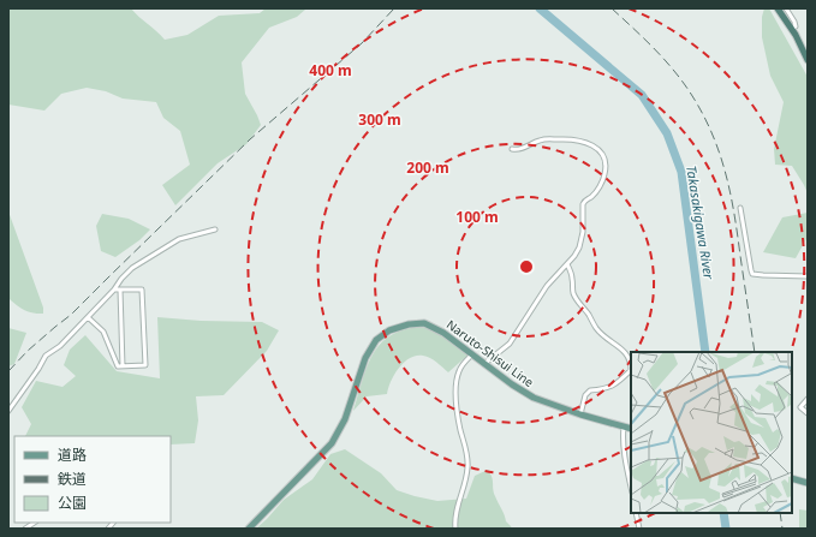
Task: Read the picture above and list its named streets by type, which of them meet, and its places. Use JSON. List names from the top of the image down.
{
  "streets": {
    "main road": ["Naruto-Shisui Line"]
  },
  "water": ["Takasakigawa River"],
  "legend": ["道路", "鉄道", "公園"],
  "rings": [
    "400 m",
    "300 m",
    "200 m",
    "100 m"
  ]
}
